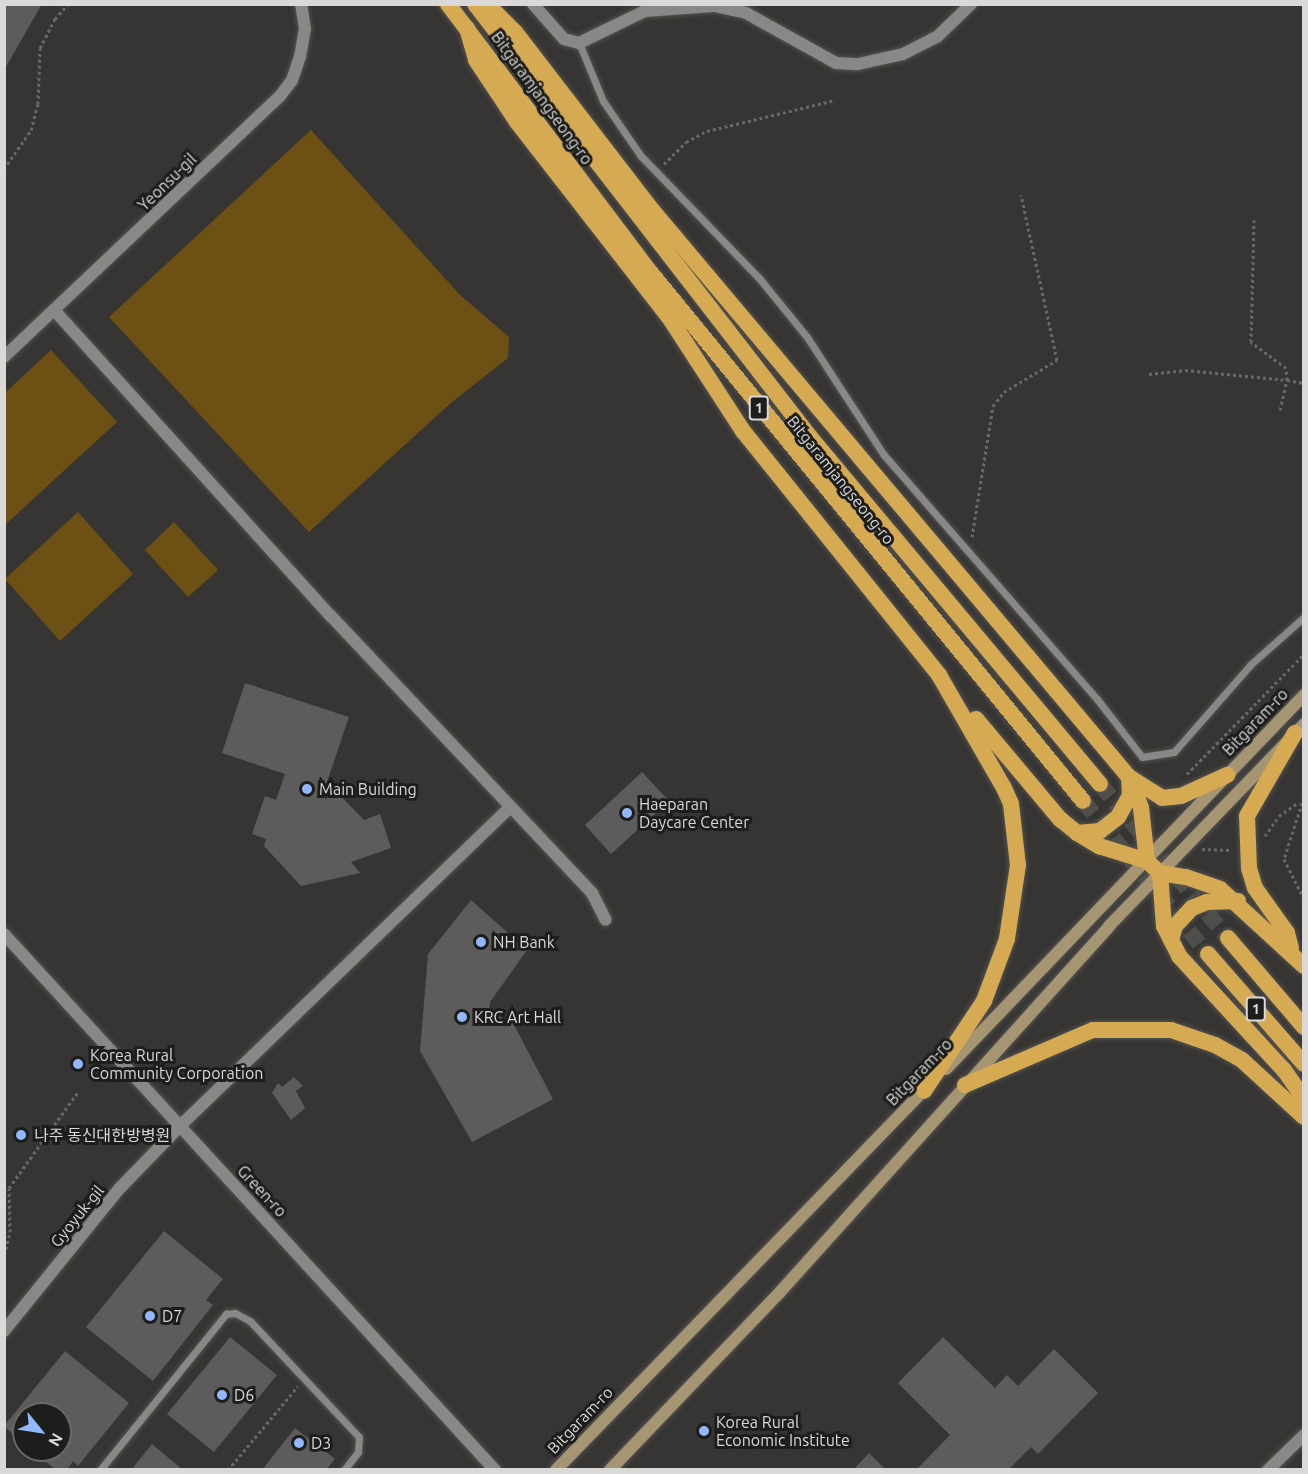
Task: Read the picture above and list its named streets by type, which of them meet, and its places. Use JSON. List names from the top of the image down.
{
  "streets": {
    "highway": ["Bitgaramjangseong-ro", "1"],
    "main road": ["Bitgaram-ro"],
    "street": ["Yeonsu-gil", "Green-ro", "Gyoyuk-gil"]
  },
  "crossings": [
    ["Green-ro", "Gyoyuk-gil"]
  ],
  "places": [
    "Main Building",
    "Haeparan Daycare Center",
    "NH Bank",
    "KRC Art Hall",
    "Korea Rural Community Corporation",
    "나주 동신대한방병원",
    "D7",
    "D6",
    "Korea Rural Economic Institute",
    "D3"
  ],
  "north": "bottom right"
}
